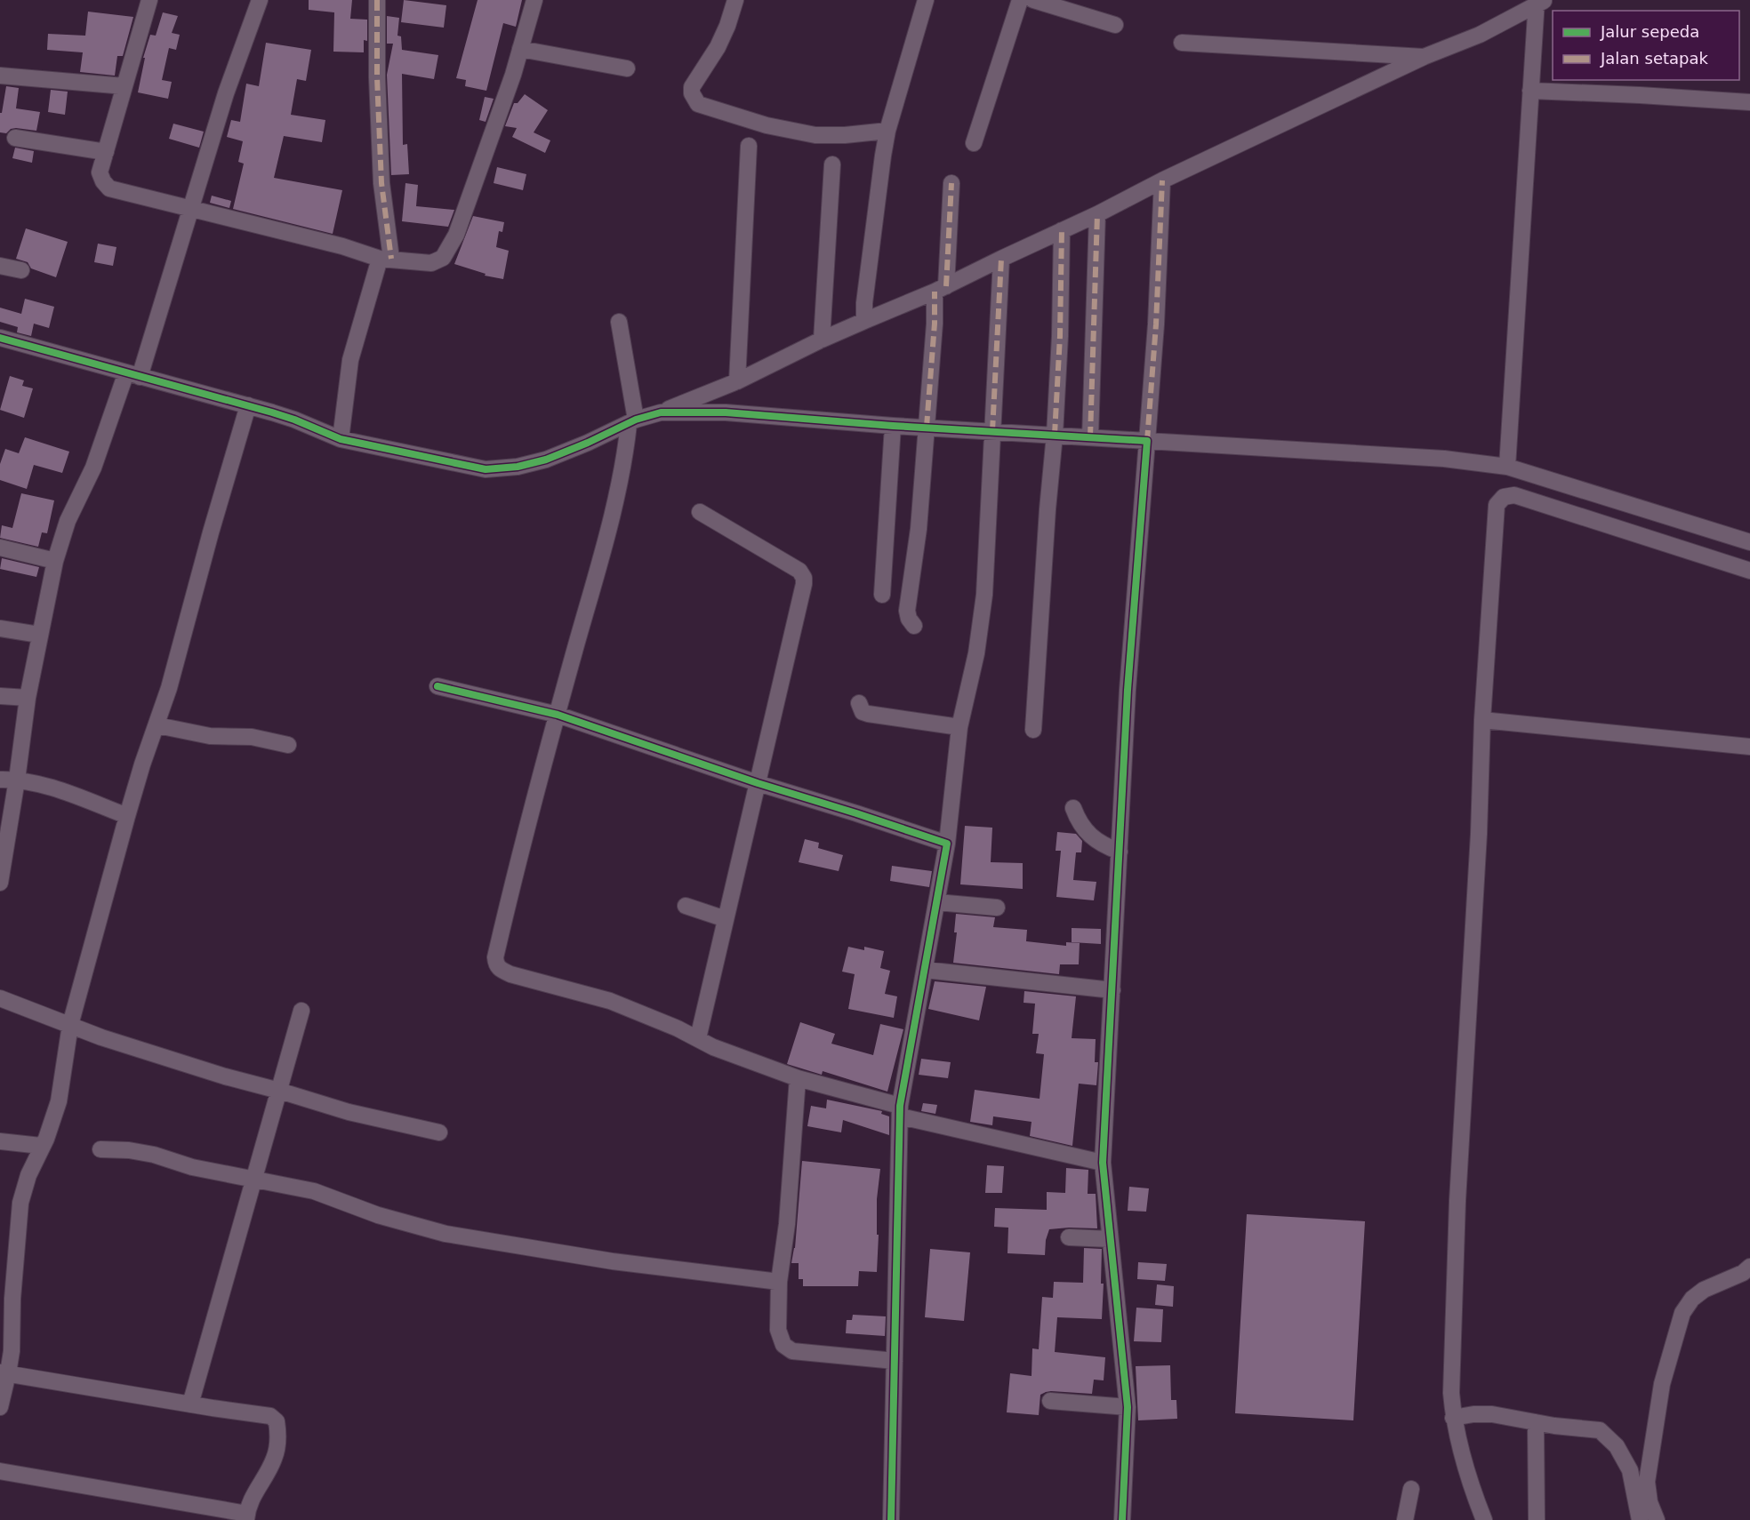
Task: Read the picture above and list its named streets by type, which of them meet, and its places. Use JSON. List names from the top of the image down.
{
  "legend": ["Jalur sepeda", "Jalan setapak"]
}
